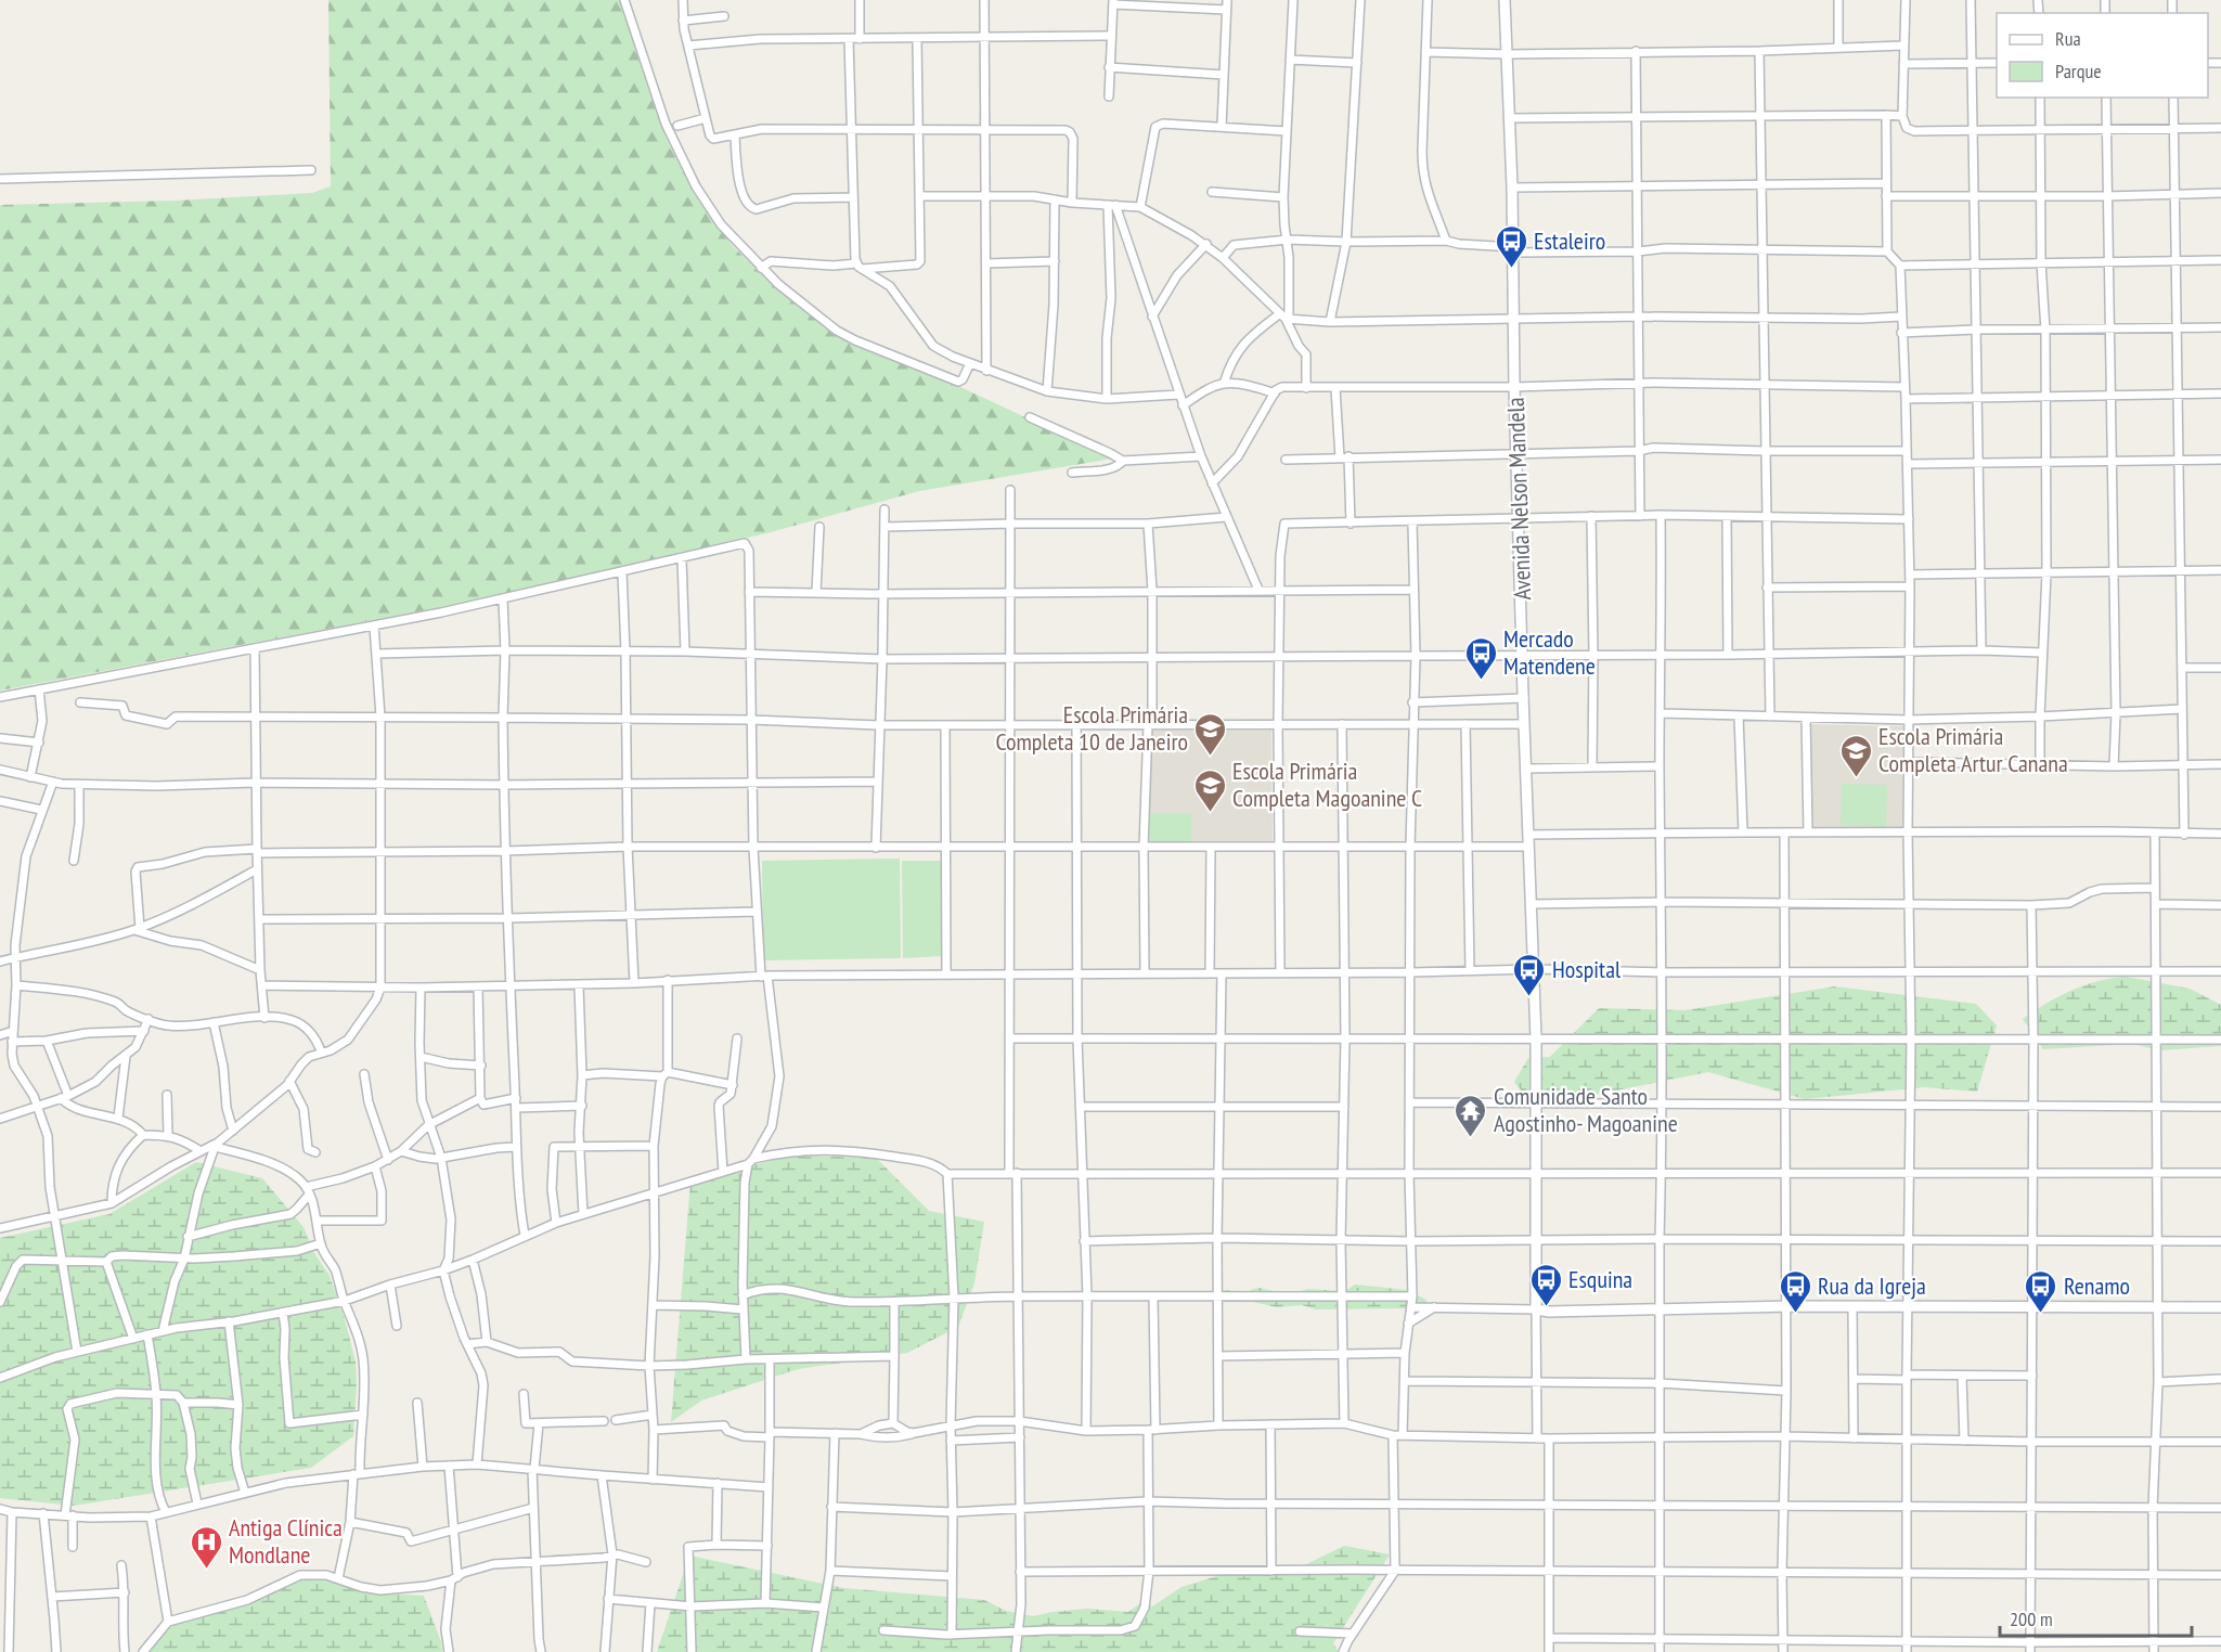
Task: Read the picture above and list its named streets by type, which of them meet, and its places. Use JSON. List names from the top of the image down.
{
  "streets": {
    "street": ["Avenida Nelson Mandela"]
  },
  "places": {
    "bus stop": [
      "Estaleiro",
      "Mercado Matendene",
      "Hospital",
      "Esquina",
      "Rua da Igreja",
      "Renamo"
    ],
    "school or university": ["Escola Primária Completa 10 de Janeiro", "Escola Primária Completa Artur Canana", "Escola Primária Completa Magoanine C"],
    "temple": ["Comunidade Santo Agostinho- Magoanine"],
    "hospital": ["Antiga Clínica Mondlane"]
  },
  "legend": ["Rua", "Parque"],
  "scale_bar": "200 m"
}
